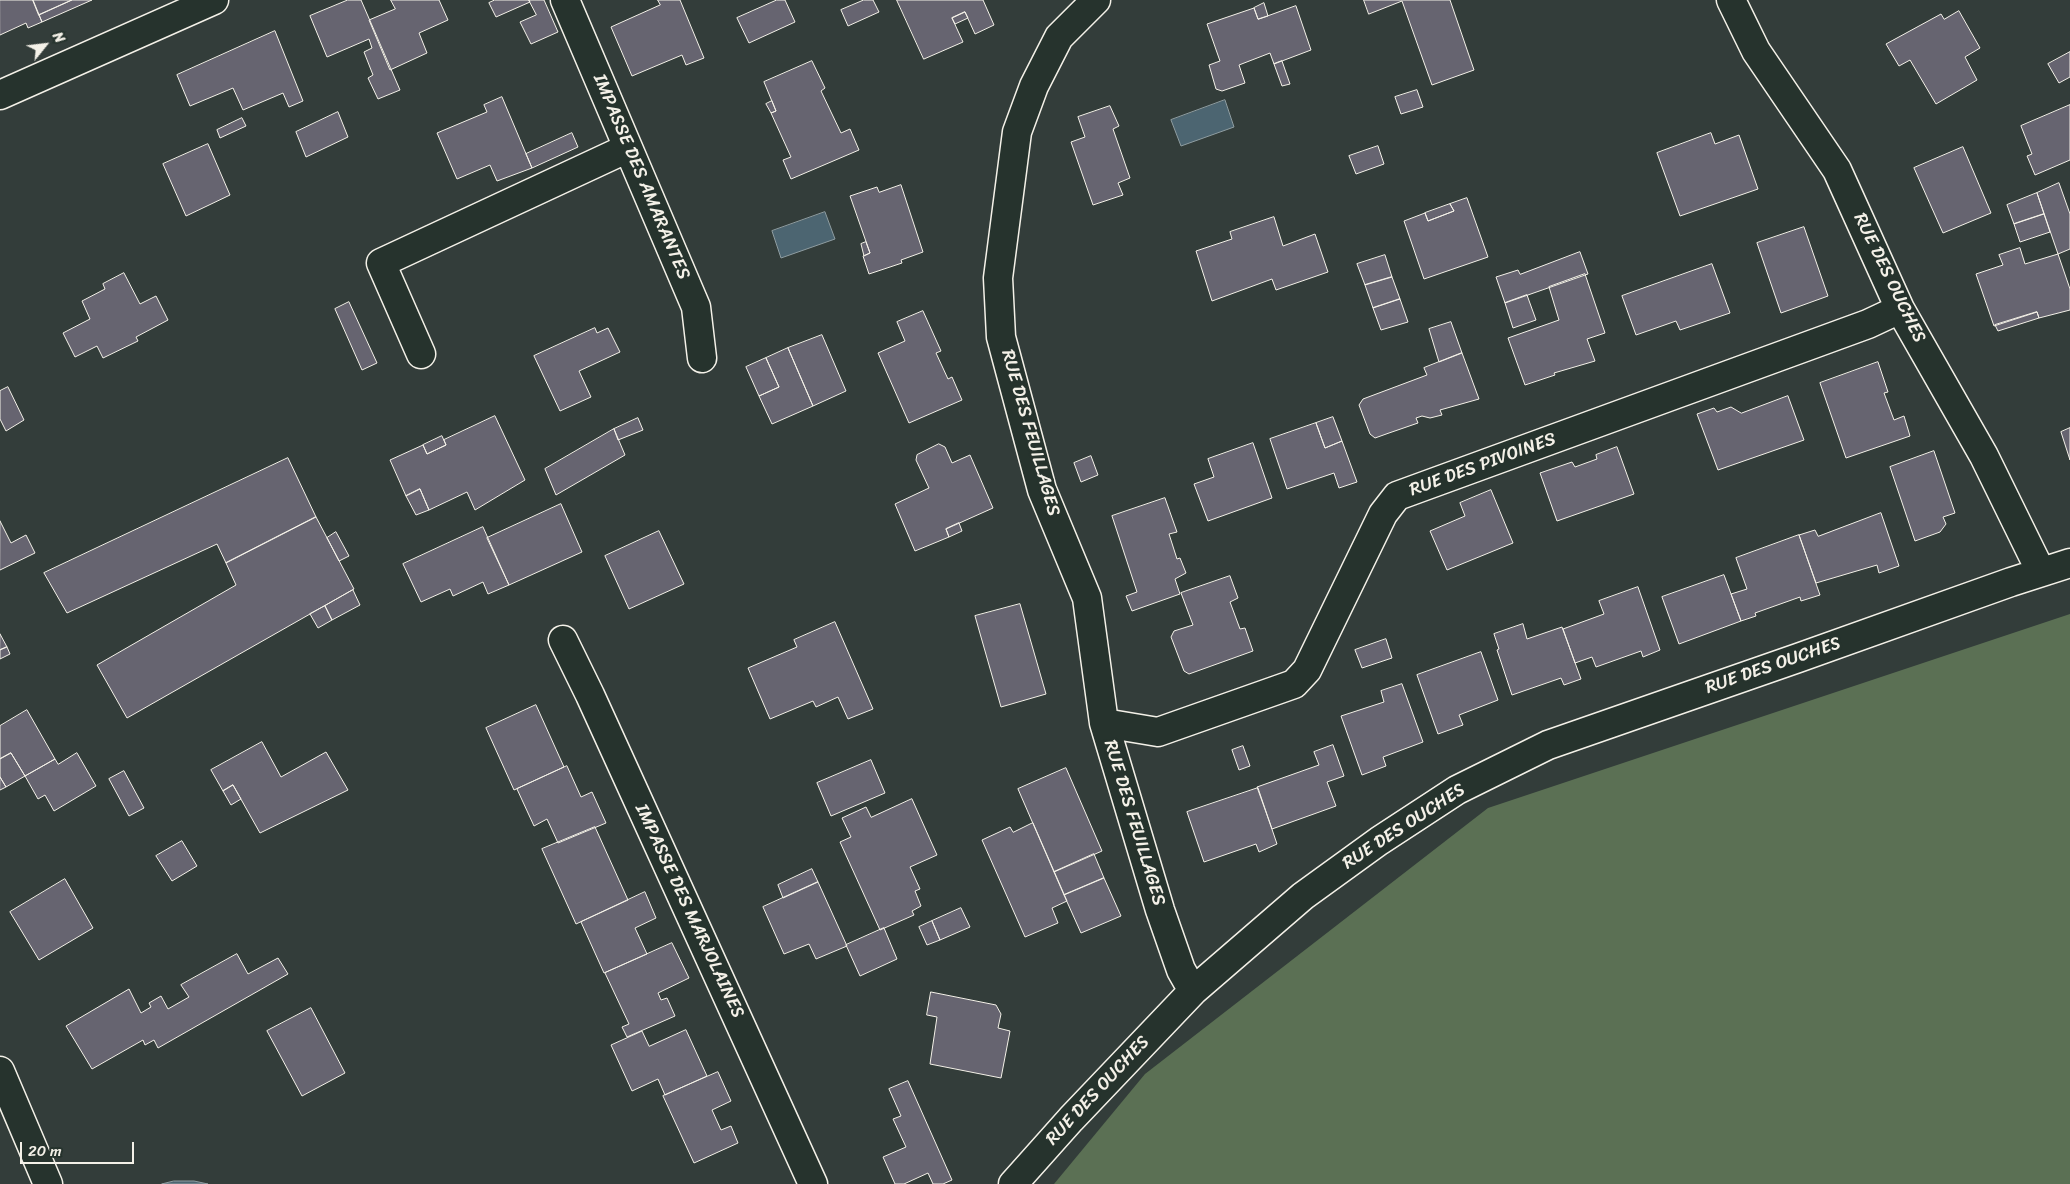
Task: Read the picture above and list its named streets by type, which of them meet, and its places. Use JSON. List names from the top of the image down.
{
  "streets": {
    "street": [
      "IMPASSE DES AMARANTES",
      "RUE DES OUCHES",
      "RUE DES FEUILLAGES",
      "RUE DES PIVOINES",
      "IMPASSE DES MARJOLAINES"
    ]
  },
  "crossings": [
    ["RUE DES OUCHES", "RUE DES FEUILLAGES"],
    ["RUE DES OUCHES", "RUE DES PIVOINES"],
    ["RUE DES FEUILLAGES", "RUE DES PIVOINES"]
  ],
  "scale_bar": "20 m",
  "north": "top right"
}
